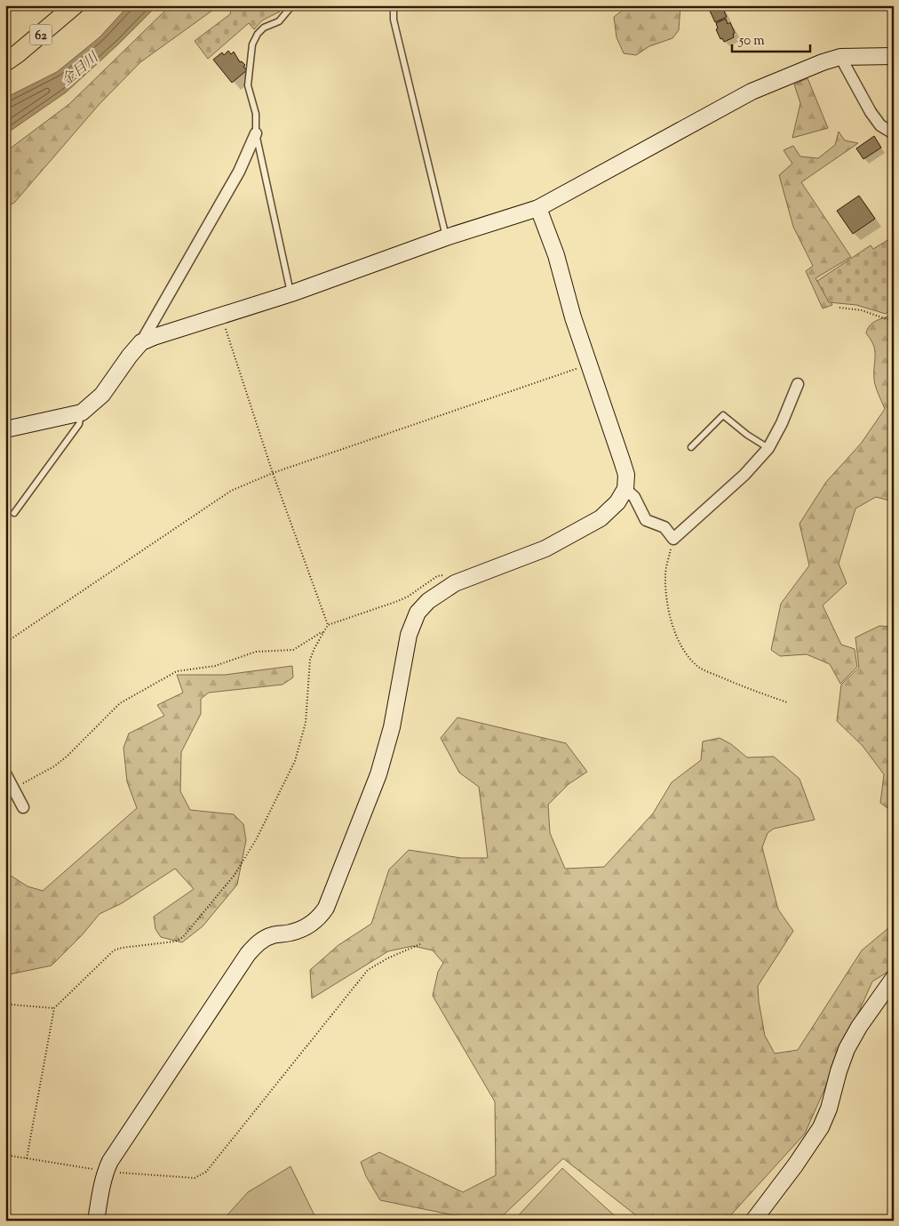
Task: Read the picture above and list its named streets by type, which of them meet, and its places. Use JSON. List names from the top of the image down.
{
  "streets": {
    "main road": ["62"]
  },
  "water": ["金目川"],
  "scale_bar": "50 m"
}
